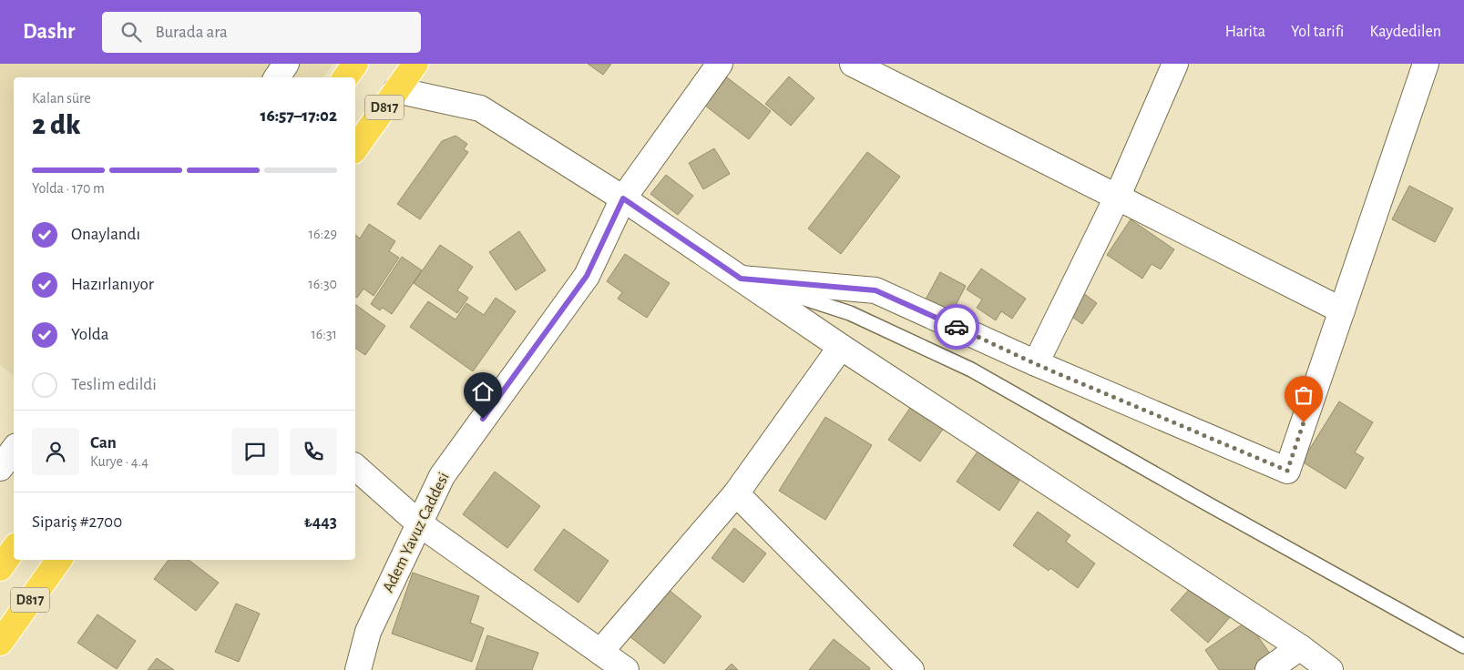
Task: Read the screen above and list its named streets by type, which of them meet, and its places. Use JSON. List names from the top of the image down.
{
  "streets": {
    "highway": ["D817"],
    "street": ["Adem Yavuz Caddesi"]
  },
  "page": {
    "header": "Dashr",
    "search": "Burada ara",
    "nav": ["Harita", "Yol tarifi", "Kaydedilen"],
    "heading": ["2 dk", "Kalan süre", "16:57–17:02"],
    "panel": [
      "Can",
      "Kurye · 4.4",
      "Sipariş #2700",
      "₺443"
    ],
    "bar": "Yolda · 170 m",
    "list": [
      ["Onaylandı", "16:29"],
      ["Hazırlanıyor", "16:30"],
      ["Yolda", "16:31"],
      "Teslim edildi"
    ]
  }
}
